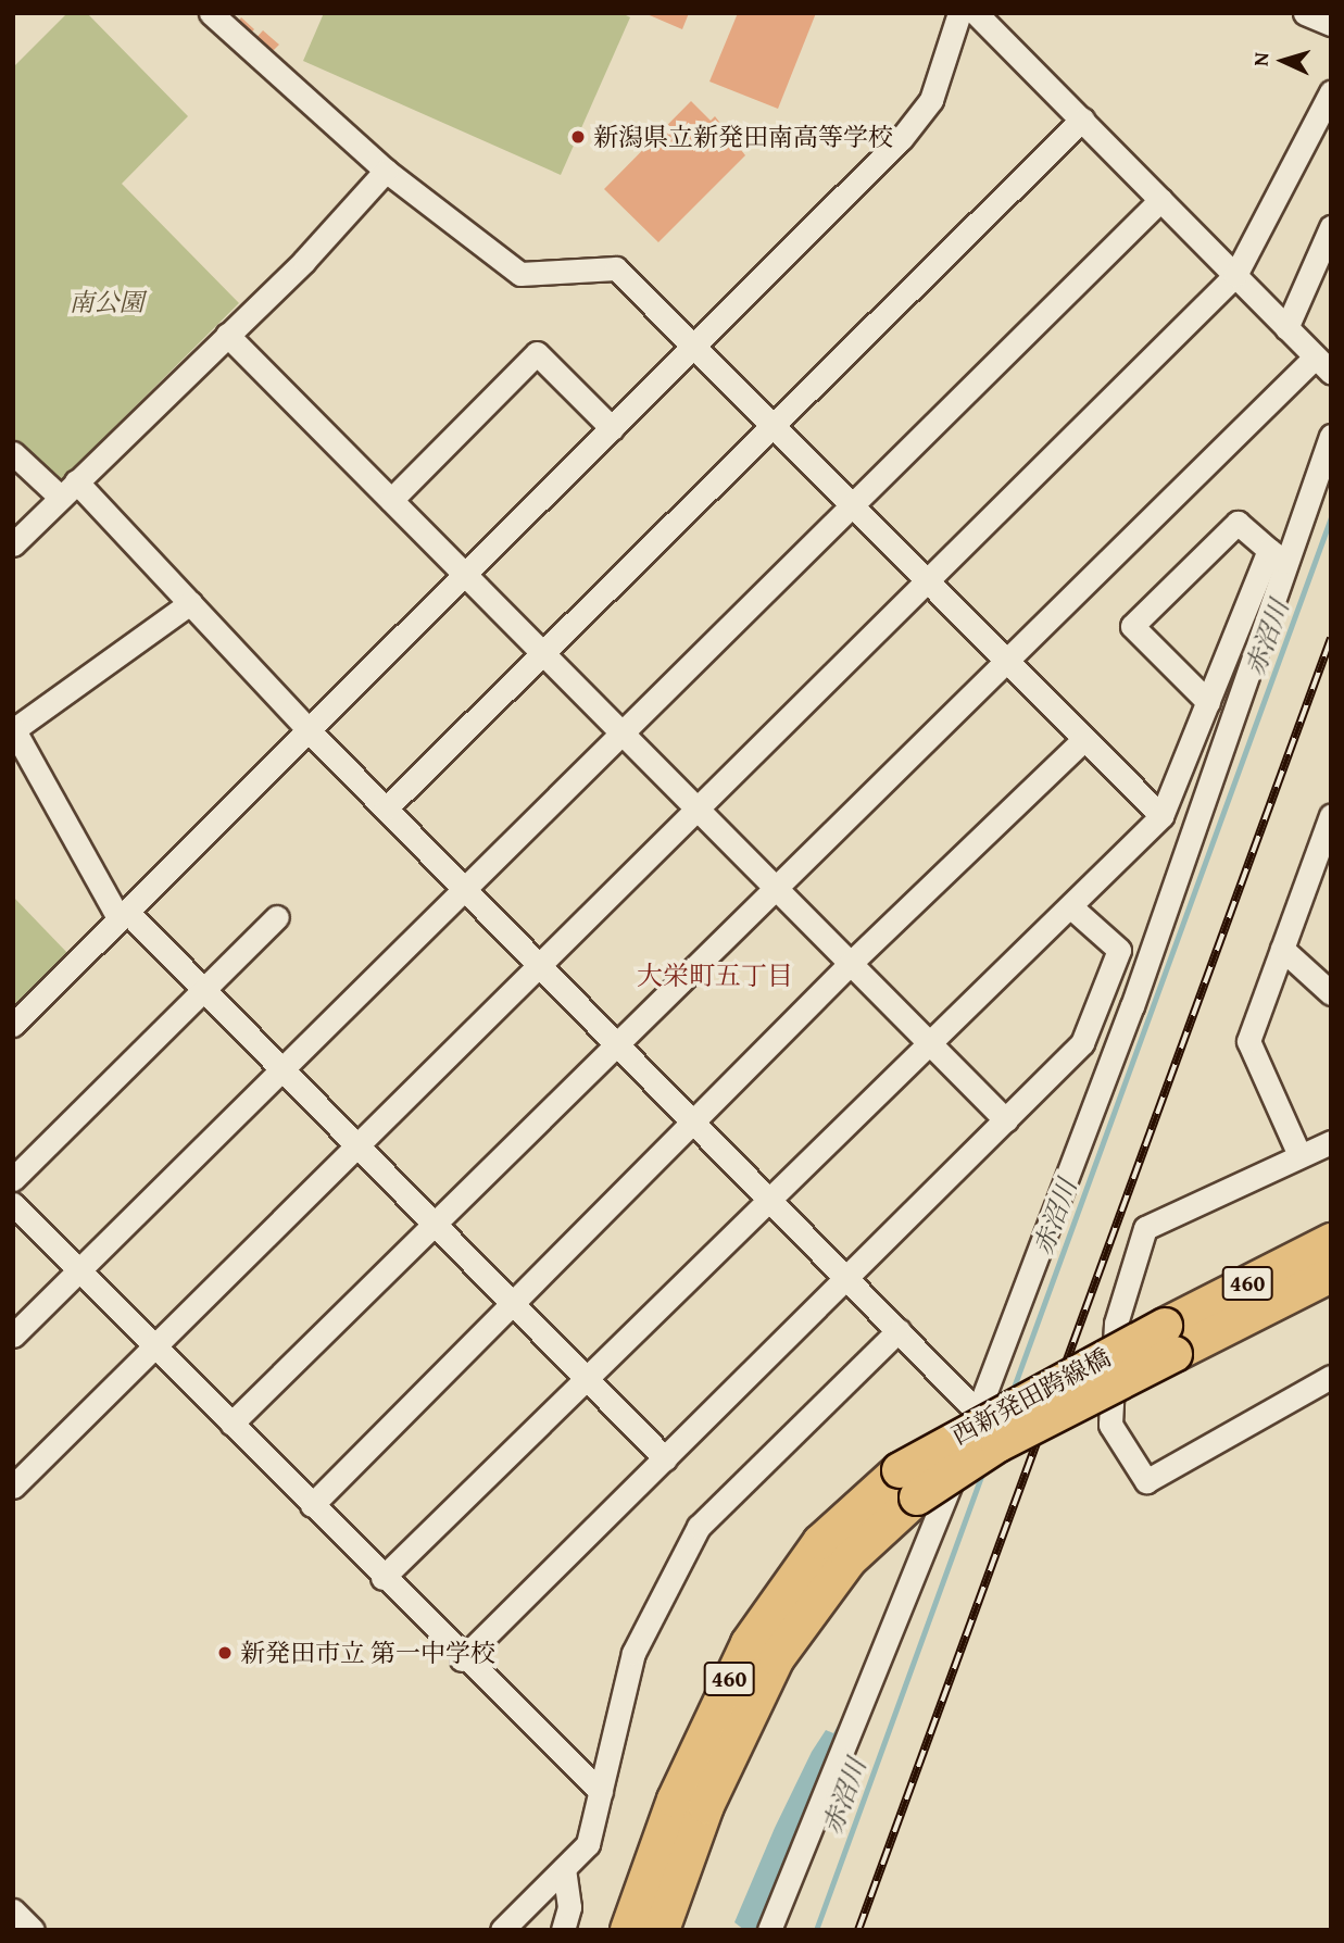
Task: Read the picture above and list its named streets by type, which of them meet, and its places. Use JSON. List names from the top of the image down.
{
  "streets": {
    "highway": ["460", "西新発田跨線橋"]
  },
  "crossings": [
    ["460", "西新発田跨線橋"]
  ],
  "districts": ["大栄町五丁目"],
  "water": ["赤沼川"],
  "parks": ["南公園"],
  "places": ["新潟県立新発田南高等学校", "新発田市立 第一中学校"],
  "north": "left"
}
